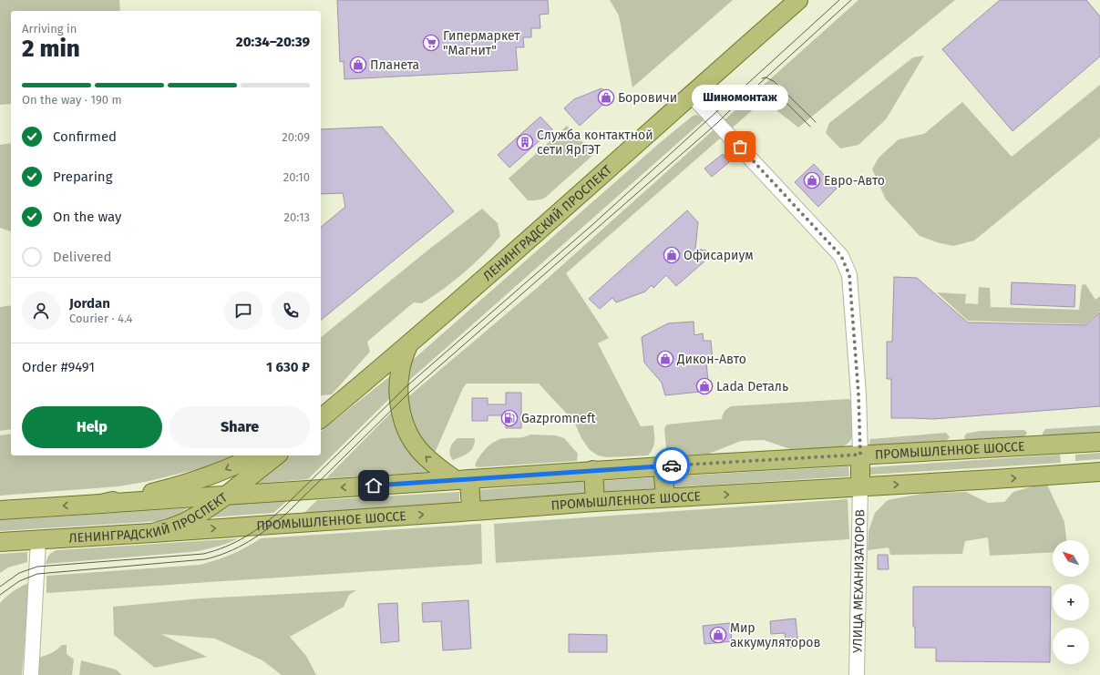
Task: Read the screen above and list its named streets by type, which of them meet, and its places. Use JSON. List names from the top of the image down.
{
  "streets": {
    "main road": ["ЛЕНИНГРАДСКИЙ ПРОСПЕКТ", "ПРОМЫШЛЕННОЕ ШОССЕ"],
    "street": ["УЛИЦА МЕХАНИЗАТОРОВ"]
  },
  "crossings": [
    ["ЛЕНИНГРАДСКИЙ ПРОСПЕКТ", "ПРОМЫШЛЕННОЕ ШОССЕ"],
    ["ПРОМЫШЛЕННОЕ ШОССЕ", "УЛИЦА МЕХАНИЗАТОРОВ"]
  ],
  "places": {
    "supermarket": ["Гипермаркет \"Магнит\""],
    "shop": [
      "Планета",
      "Боровичи",
      "Евро-Авто",
      "Офисариум",
      "Дикон-Авто",
      "Lada Dеталь",
      "Мир аккумуляторов"
    ],
    "building": ["Служба контактной сети ЯрГЭТ"],
    "other": ["Шиномонтаж"],
    "fuel station": ["Gazpromneft"]
  },
  "north": "top left",
  "page": {
    "heading": ["2 min", "Arriving in", "20:34–20:39"],
    "panel": [
      "Jordan",
      "Courier · 4.4",
      "Order #9491",
      "1 630 ₽"
    ],
    "bar": "On the way · 190 m",
    "bubble": "Шиномонтаж",
    "list": [
      ["Confirmed", "20:09"],
      ["Preparing", "20:10"],
      ["On the way", "20:13"],
      "Delivered"
    ],
    "buttons": ["Help", "Share"],
    "map_buttons": ["+", "−"]
  }
}
